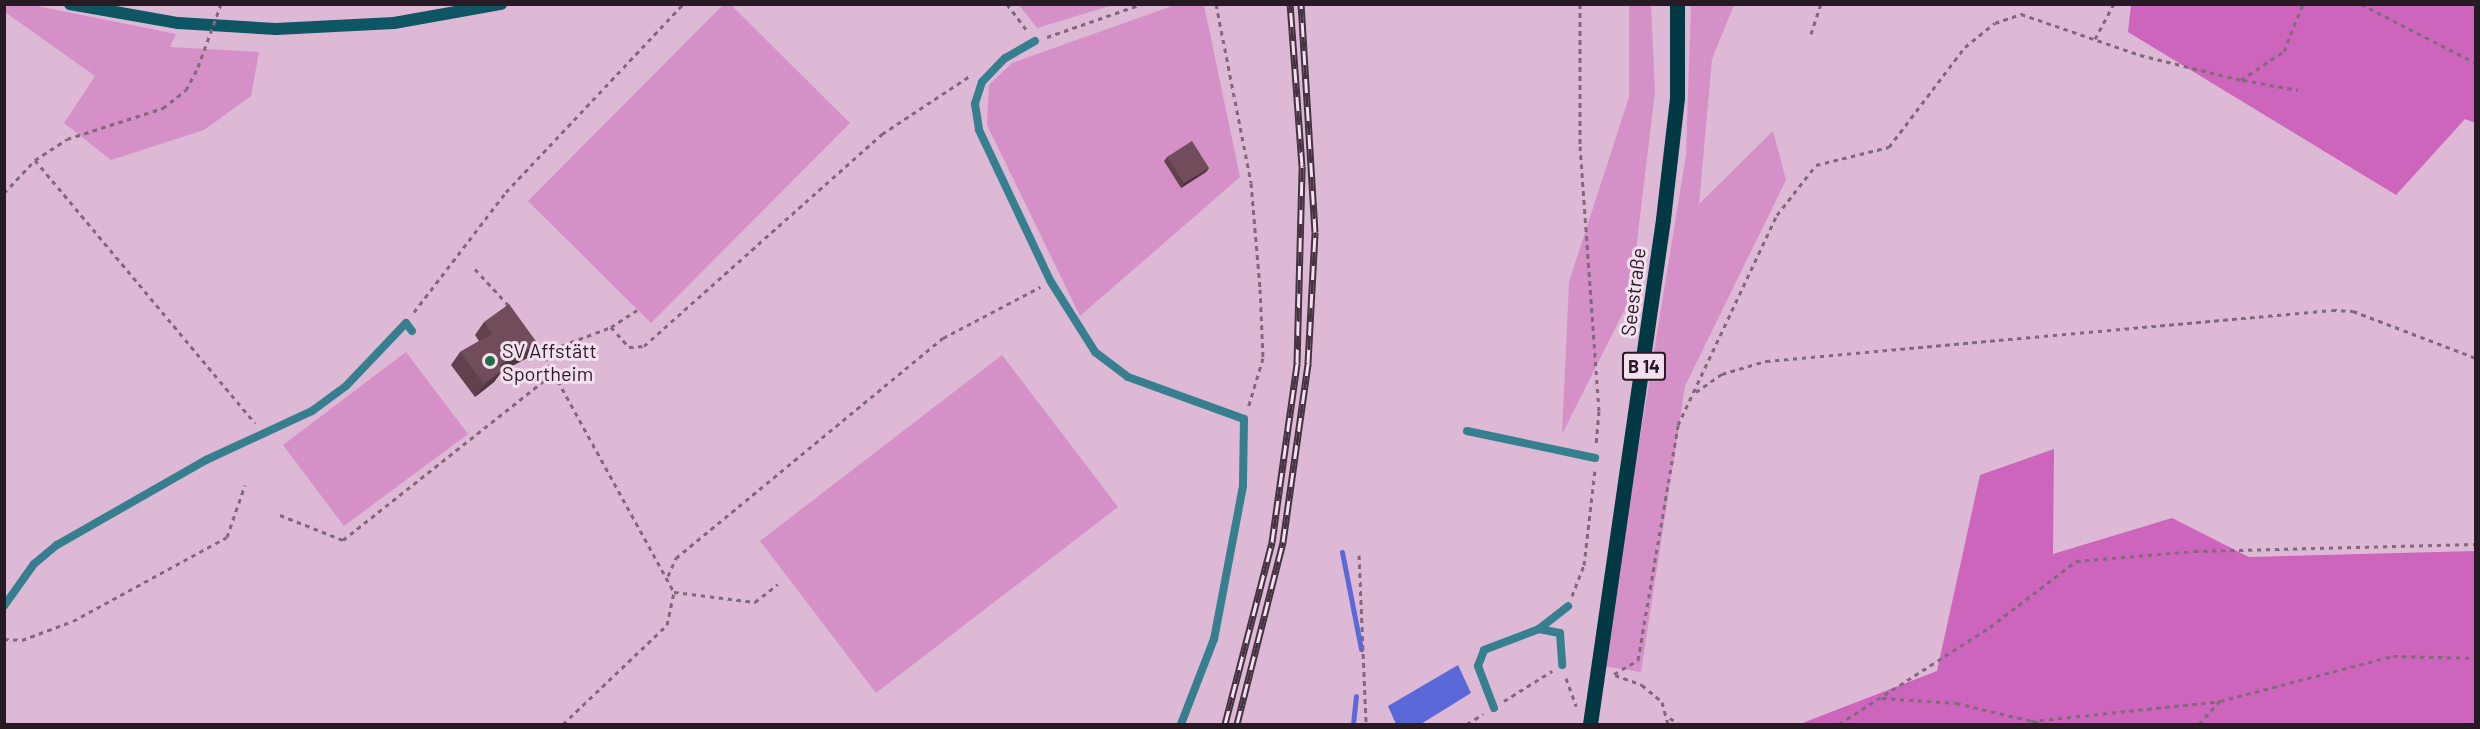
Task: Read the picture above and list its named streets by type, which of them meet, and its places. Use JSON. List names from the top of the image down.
{
  "streets": {
    "main road": ["Seestraße", "B 14"]
  },
  "places": ["SV Affstätt Sportheim"]
}
